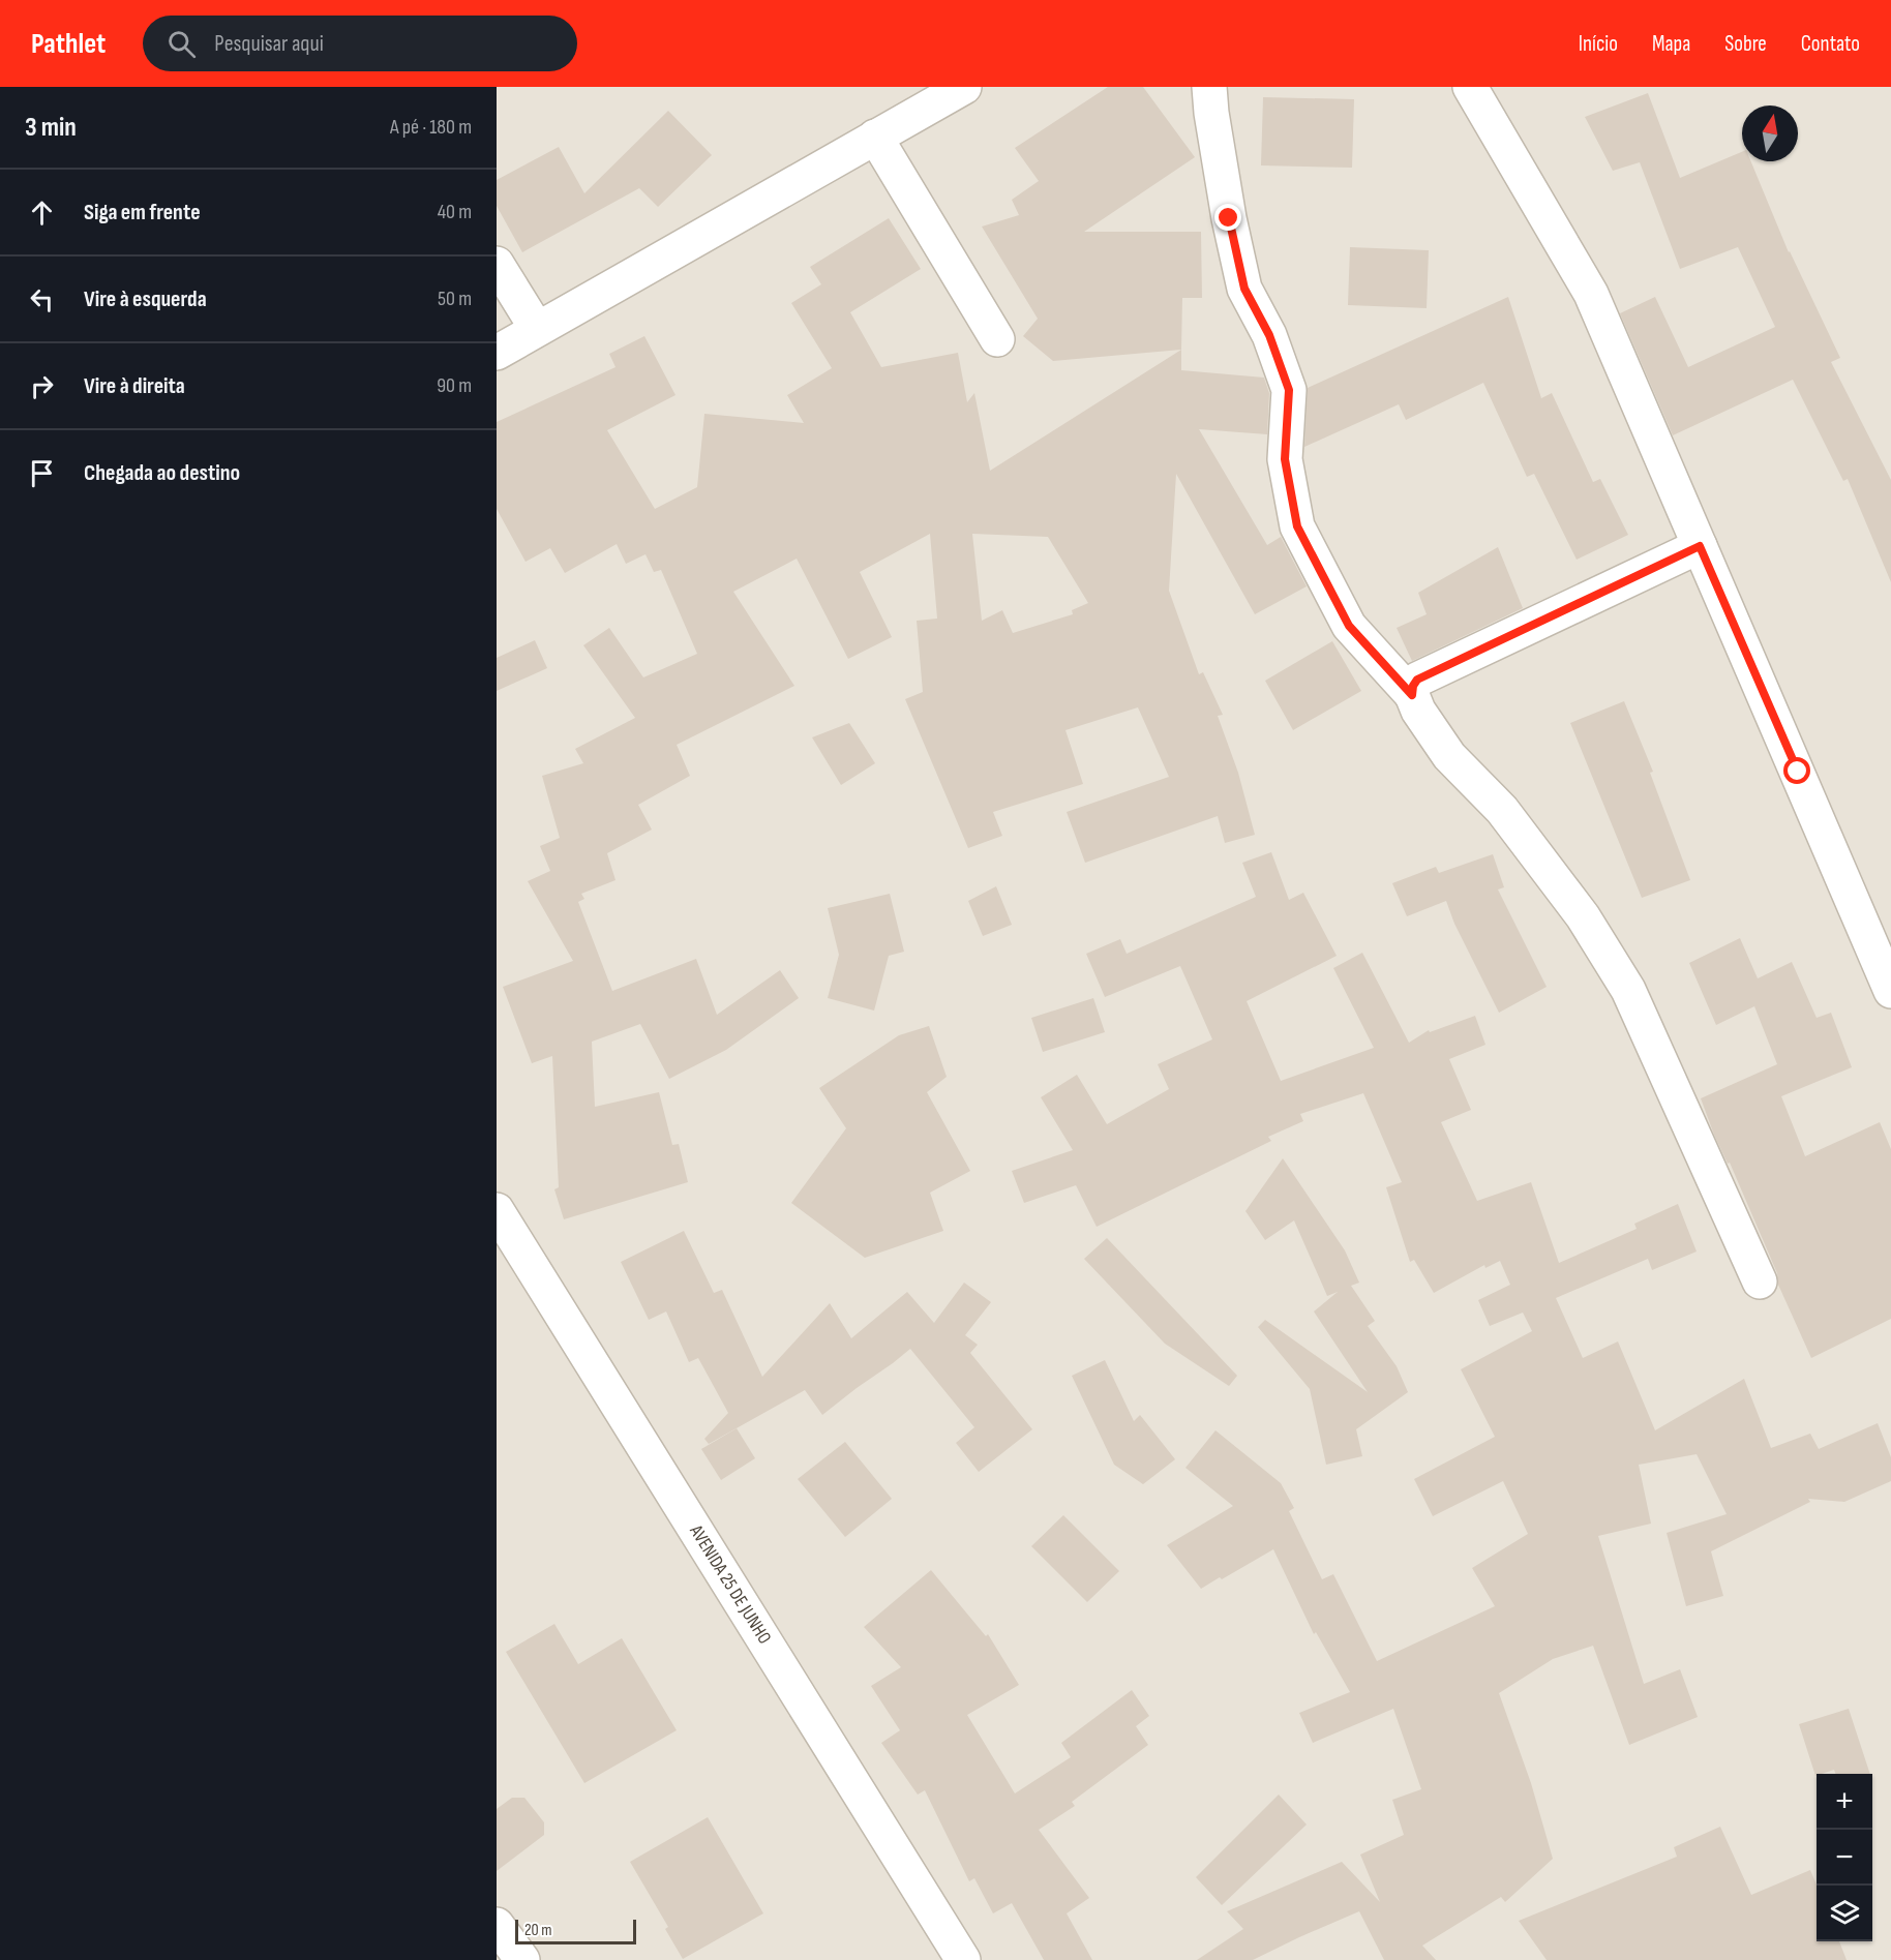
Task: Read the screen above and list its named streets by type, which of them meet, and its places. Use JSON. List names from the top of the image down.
{
  "streets": {
    "street": ["AVENIDA 25 DE JUNHO"]
  },
  "scale_bar": "20 m",
  "north": "top",
  "page": {
    "header": "Pathlet",
    "search": "Pesquisar aqui",
    "nav": [
      "Início",
      "Mapa",
      "Sobre",
      "Contato"
    ],
    "heading": ["3 min", "A pé · 180 m"],
    "list": [
      ["Siga em frente", "40 m"],
      ["Vire à esquerda", "50 m"],
      ["Vire à direita", "90 m"],
      "Chegada ao destino"
    ],
    "map_buttons": ["+", "−"],
    "scale": "20 m"
  }
}
